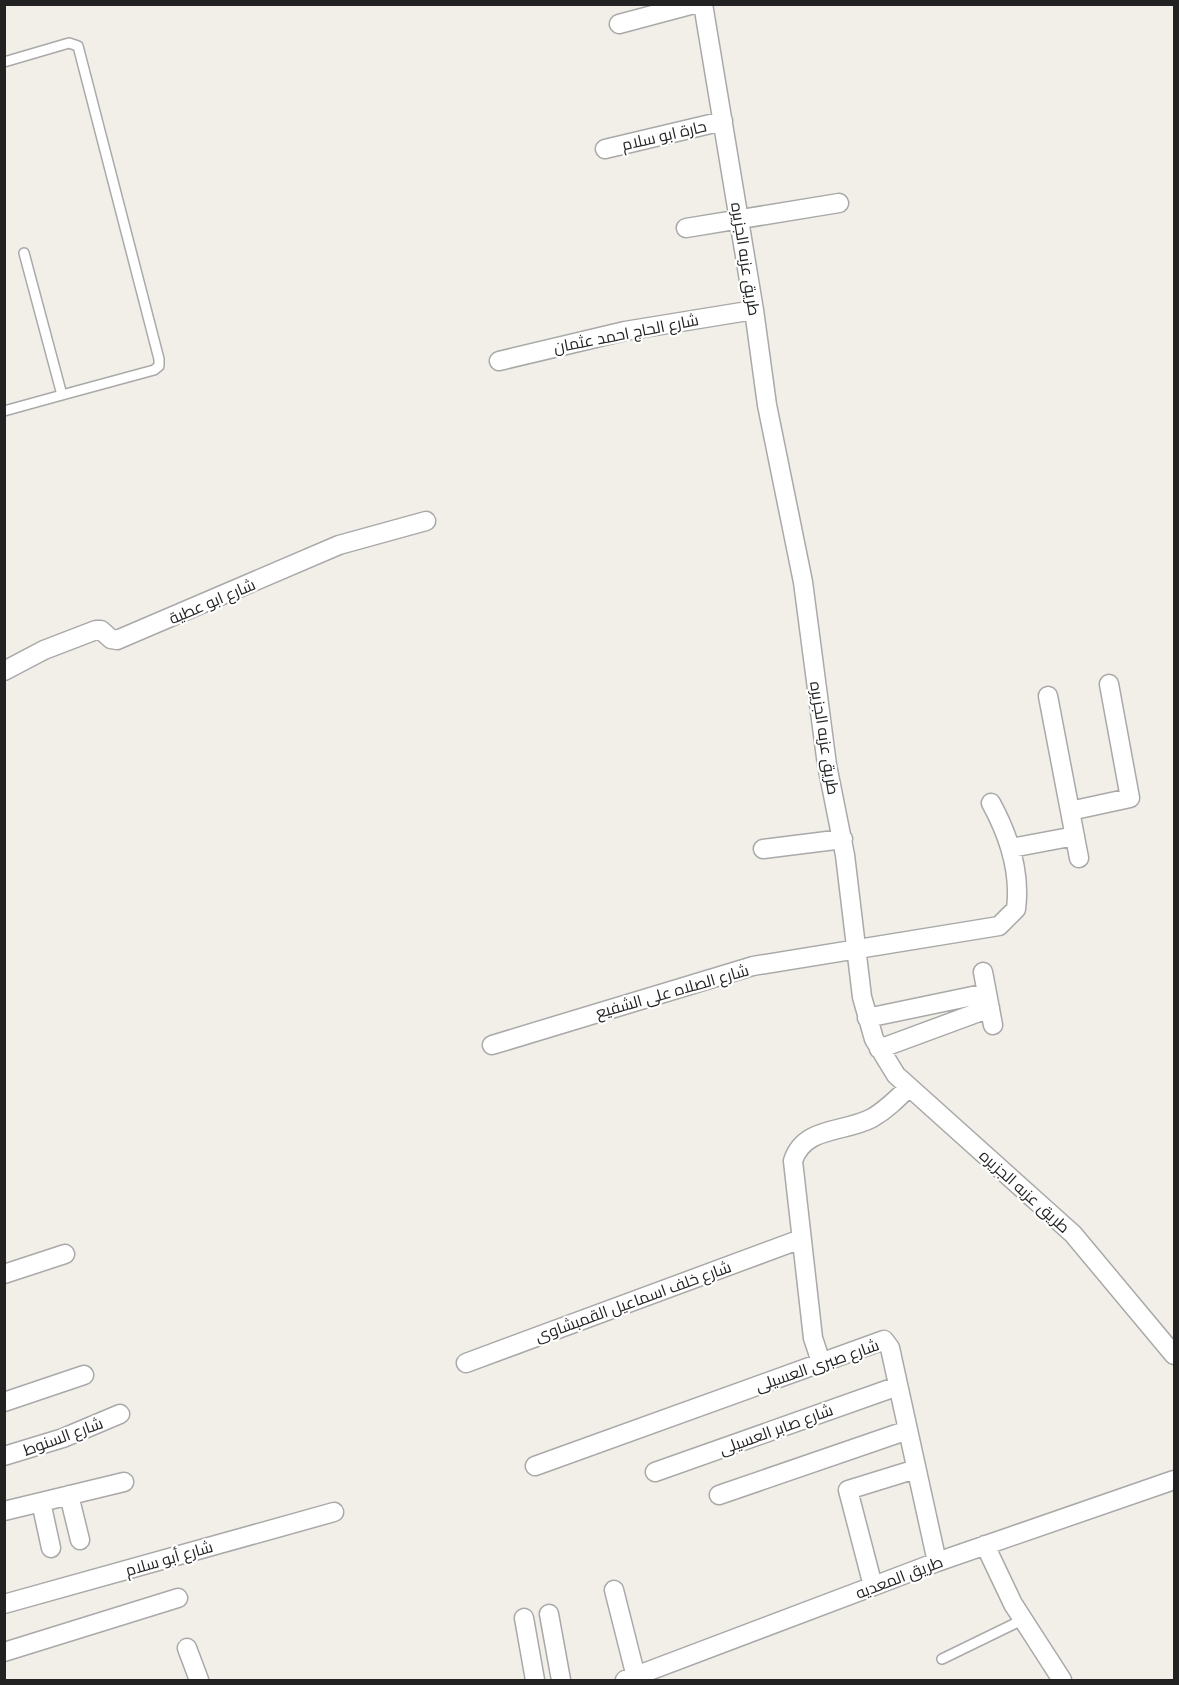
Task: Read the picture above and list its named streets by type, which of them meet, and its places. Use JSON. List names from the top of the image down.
{
  "streets": {
    "street": [
      "حارة ابو سلام",
      "طريق عزبه الجزيره",
      "شارع الحاج احمد عثمان",
      "شارع ابو عطية",
      "شارع الصلاه على الشفيع",
      "شارع خلف اسماعيل القمبشاوى",
      "شارع صبرى العسيلى",
      "شارع صابر العسيلى",
      "شارع السنوط",
      "شارع أبو سلام",
      "طريق المعديه"
    ]
  },
  "crossings": [
    ["حارة ابو سلام", "طريق عزبه الجزيره"],
    ["طريق عزبه الجزيره", "شارع الحاج احمد عثمان"],
    ["طريق عزبه الجزيره", "شارع الصلاه على الشفيع"],
    ["شارع صبرى العسيلى", "شارع صابر العسيلى"],
    ["شارع صبرى العسيلى", "طريق المعديه"]
  ]
}
